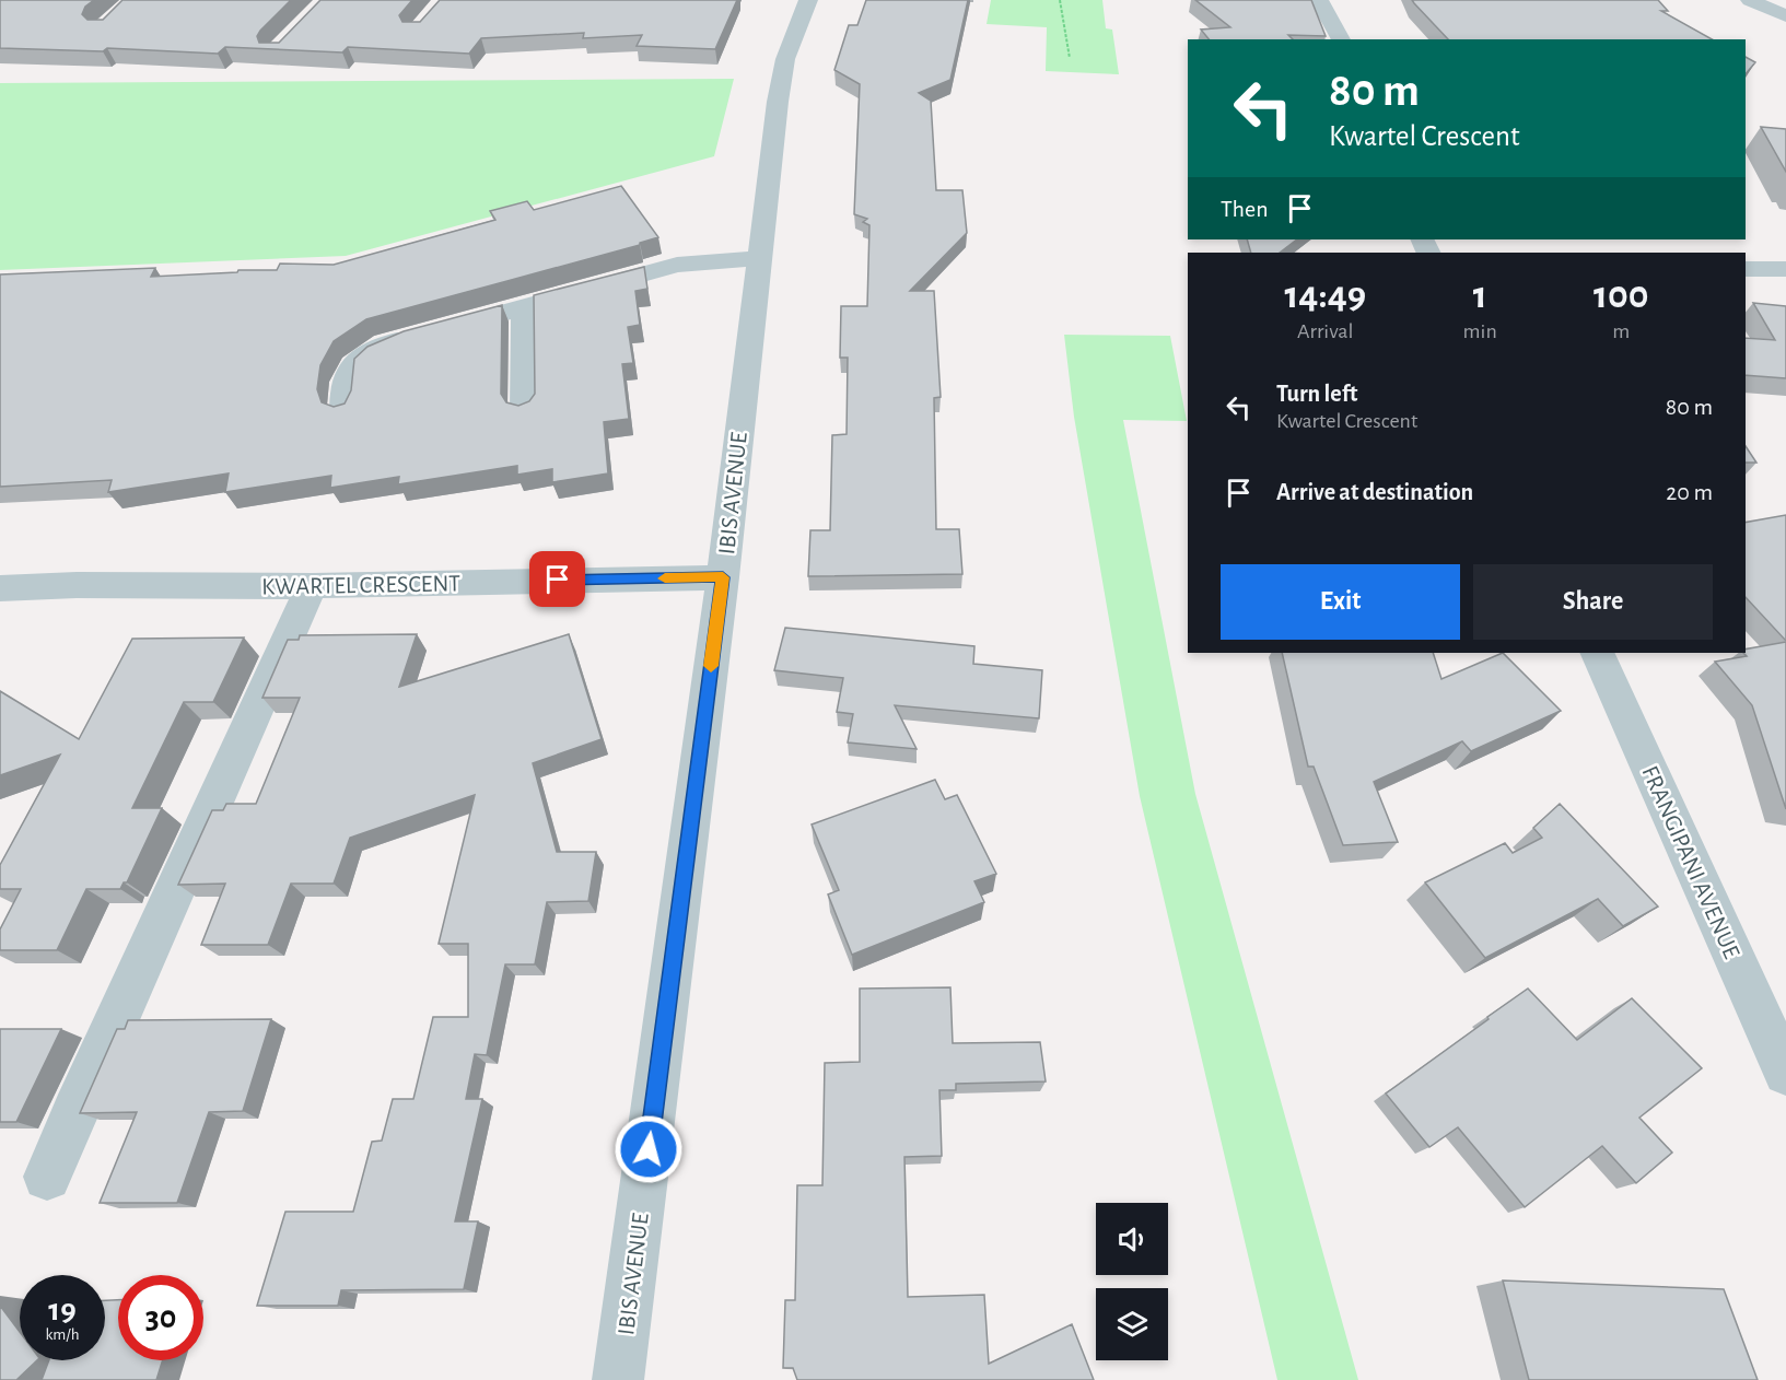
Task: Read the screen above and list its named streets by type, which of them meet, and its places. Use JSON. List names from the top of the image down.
{
  "streets": {
    "street": ["IBIS AVENUE", "KWARTEL CRESCENT", "FRANGIPANI AVENUE"]
  },
  "crossings": [
    ["IBIS AVENUE", "KWARTEL CRESCENT"]
  ],
  "page": {
    "turn": ["80 m", "Kwartel Crescent"],
    "then": "Then",
    "eta": [
      "14:49",
      "Arrival",
      "1",
      "min",
      "100",
      "m"
    ],
    "list": [
      {
        "name": "Turn left",
        "note": "Kwartel Crescent",
        "value": "80 m"
      },
      {
        "name": "Arrive at destination",
        "value": "20 m"
      }
    ],
    "buttons": ["Exit", "Share"],
    "speed": "19 km/h",
    "limit": "30"
  }
}
